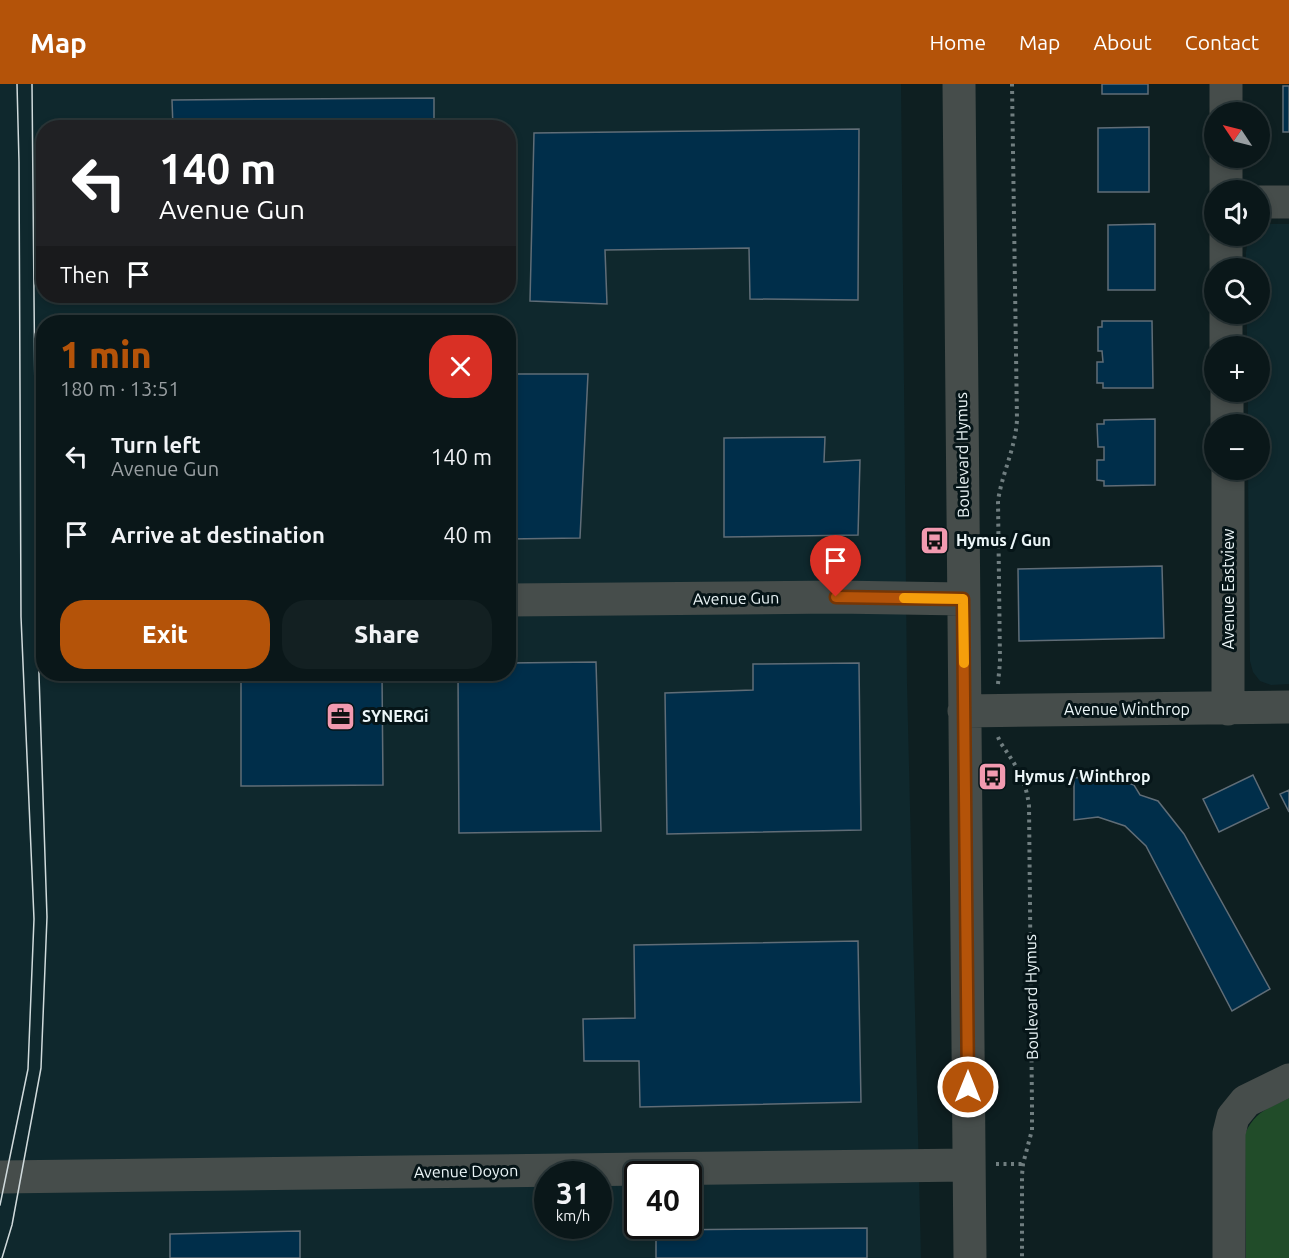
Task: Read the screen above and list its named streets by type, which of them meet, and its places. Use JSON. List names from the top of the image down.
{
  "streets": {
    "street": [
      "Boulevard Hymus",
      "Avenue Eastview",
      "Avenue Gun",
      "Avenue Winthrop",
      "Avenue Doyon"
    ]
  },
  "crossings": [
    ["Boulevard Hymus", "Avenue Gun"],
    ["Boulevard Hymus", "Avenue Winthrop"],
    ["Boulevard Hymus", "Avenue Doyon"],
    ["Avenue Eastview", "Avenue Winthrop"]
  ],
  "places": {
    "bus stop": ["Hymus / Gun", "Hymus / Winthrop"],
    "office": ["SYNERGi"]
  },
  "north": "top left",
  "page": {
    "header": "Map",
    "nav": [
      "Home",
      "Map",
      "About",
      "Contact"
    ],
    "map_buttons": ["+", "−"],
    "turn": ["140 m", "Avenue Gun"],
    "then": "Then",
    "heading": ["1 min", "180 m · 13:51"],
    "list": [
      {
        "name": "Turn left",
        "note": "Avenue Gun",
        "value": "140 m"
      },
      {
        "name": "Arrive at destination",
        "value": "40 m"
      }
    ],
    "buttons": ["Exit", "Share"],
    "speed": "31 km/h",
    "limit": "40"
  }
}
